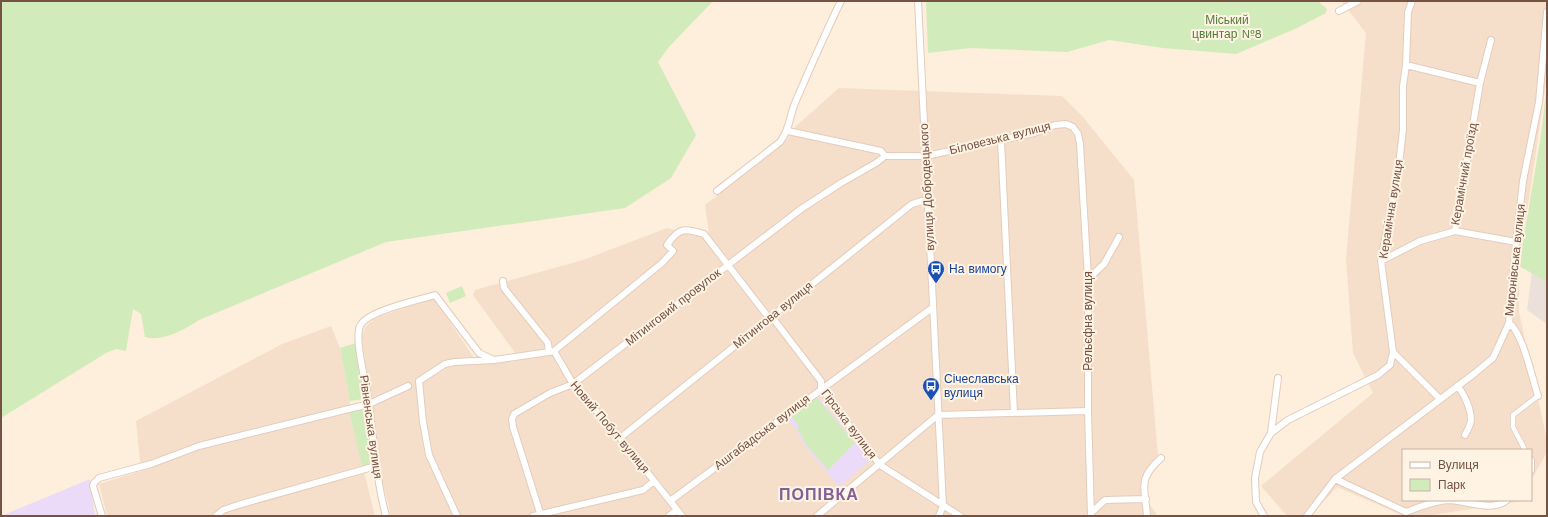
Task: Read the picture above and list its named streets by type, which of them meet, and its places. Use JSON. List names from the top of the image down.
{
  "streets": {
    "street": [
      "Біловезька вулиця",
      "Керамічний проїзд",
      "вулиця Добродецького",
      "Керамічна вулиця",
      "Миронівська вулиця",
      "Мітинговий провулок",
      "Мітингова вулиця",
      "Рельєфна вулиця",
      "Гірська вулиця",
      "Рівненська вулиця",
      "Новий Побут вулиця",
      "Ашгабадська вулиця"
    ]
  },
  "crossings": [
    ["Біловезька вулиця", "вулиця Добродецького"],
    ["Біловезька вулиця", "Мітинговий провулок"],
    ["Біловезька вулиця", "Рельєфна вулиця"],
    ["Керамічний проїзд", "Керамічна вулиця"],
    ["вулиця Добродецького", "Мітингова вулиця"],
    ["вулиця Добродецького", "Гірська вулиця"],
    ["вулиця Добродецького", "Ашгабадська вулиця"],
    ["Мітинговий провулок", "Гірська вулиця"],
    ["Мітинговий провулок", "Новий Побут вулиця"],
    ["Мітингова вулиця", "Гірська вулиця"],
    ["Мітингова вулиця", "Новий Побут вулиця"],
    ["Гірська вулиця", "Новий Побут вулиця"],
    ["Гірська вулиця", "Ашгабадська вулиця"],
    ["Новий Побут вулиця", "Ашгабадська вулиця"]
  ],
  "districts": ["ПОПІВКА"],
  "parks": ["Міський цвинтар №8"],
  "places": {
    "bus stop": ["На вимогу", "Січеславська вулиця"]
  },
  "legend": ["Вулиця", "Парк"]
}
